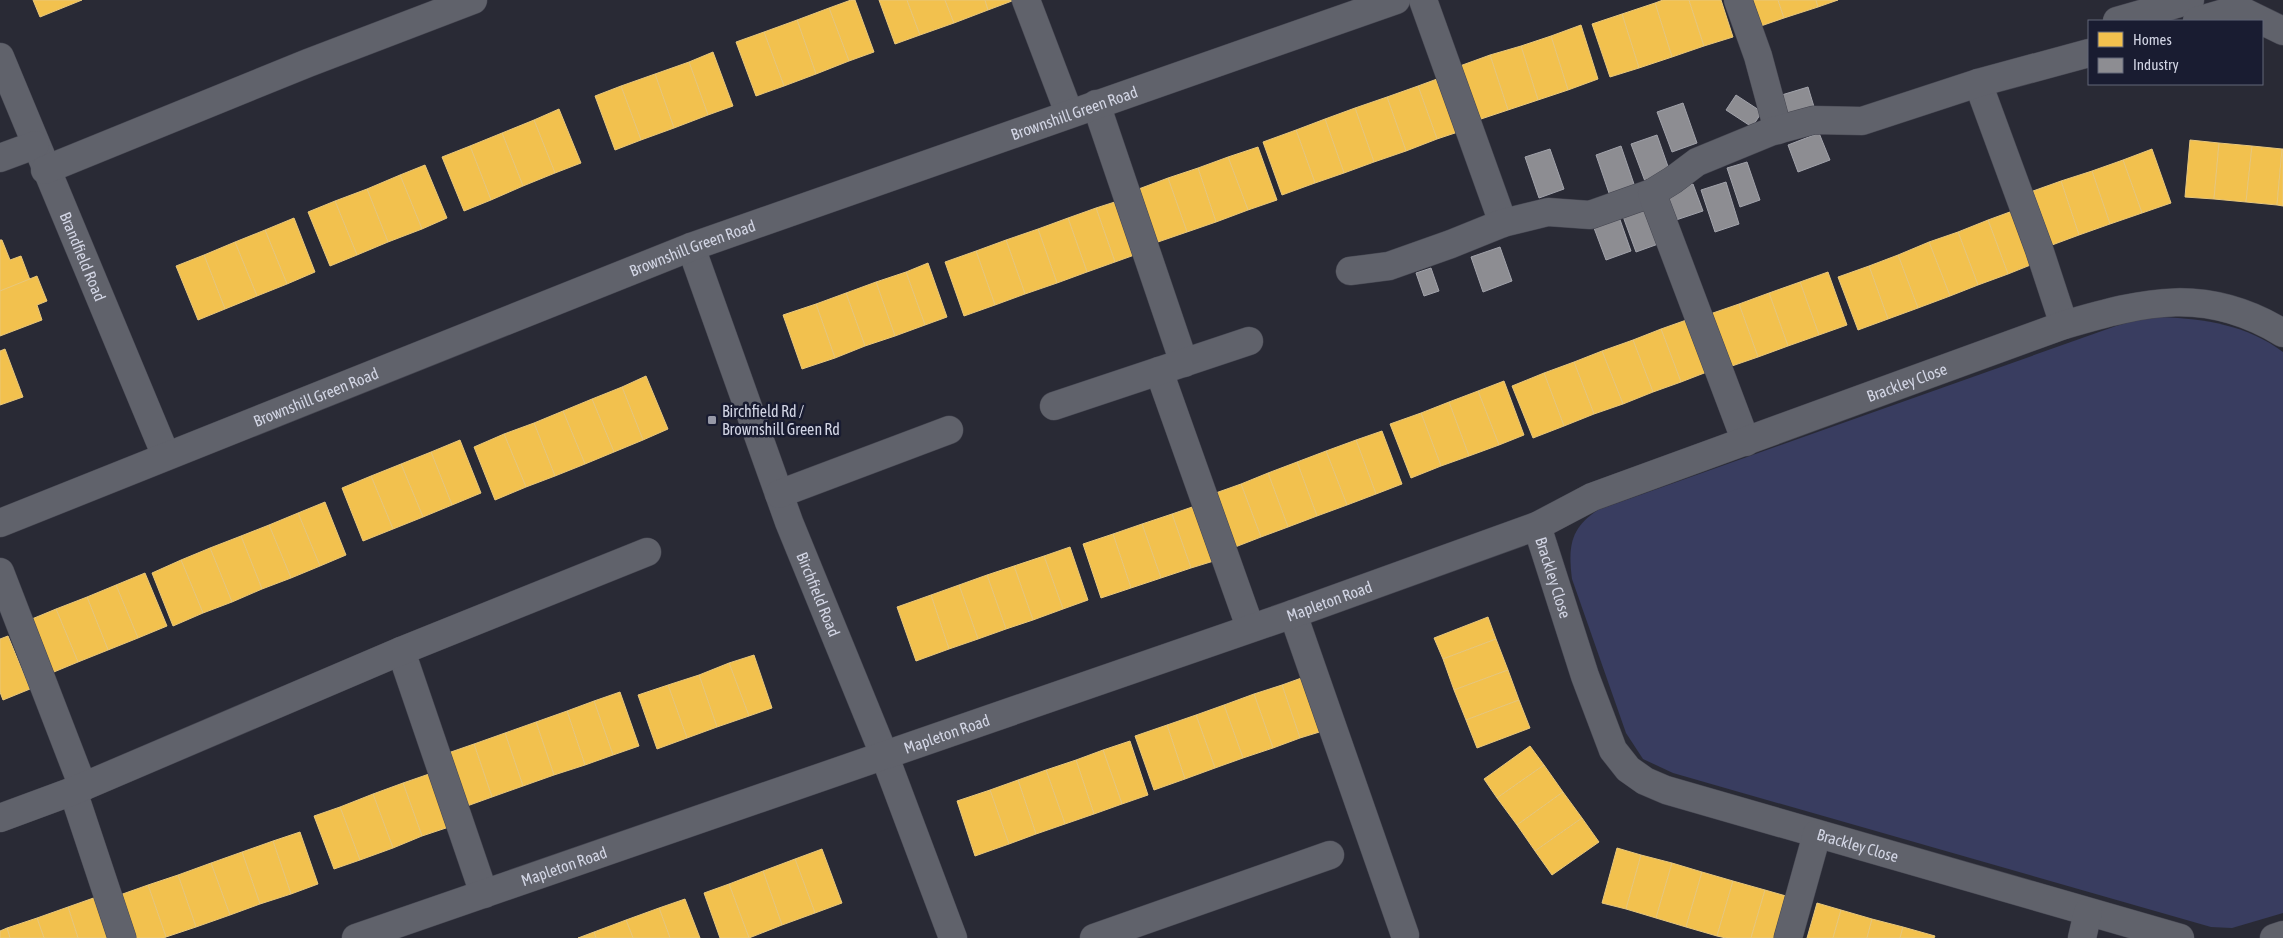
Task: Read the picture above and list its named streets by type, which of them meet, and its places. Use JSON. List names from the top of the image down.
{
  "streets": {
    "street": [
      "Brownshill Green Road",
      "Brandfield Road",
      "Brackley Close",
      "Birchfield Road",
      "Mapleton Road"
    ]
  },
  "crossings": [
    ["Brownshill Green Road", "Brandfield Road"],
    ["Brownshill Green Road", "Birchfield Road"],
    ["Brackley Close", "Mapleton Road"],
    ["Birchfield Road", "Mapleton Road"]
  ],
  "places": {
    "transit": ["Birchfield Rd / Brownshill Green Rd"]
  },
  "legend": ["Homes", "Industry"]
}
